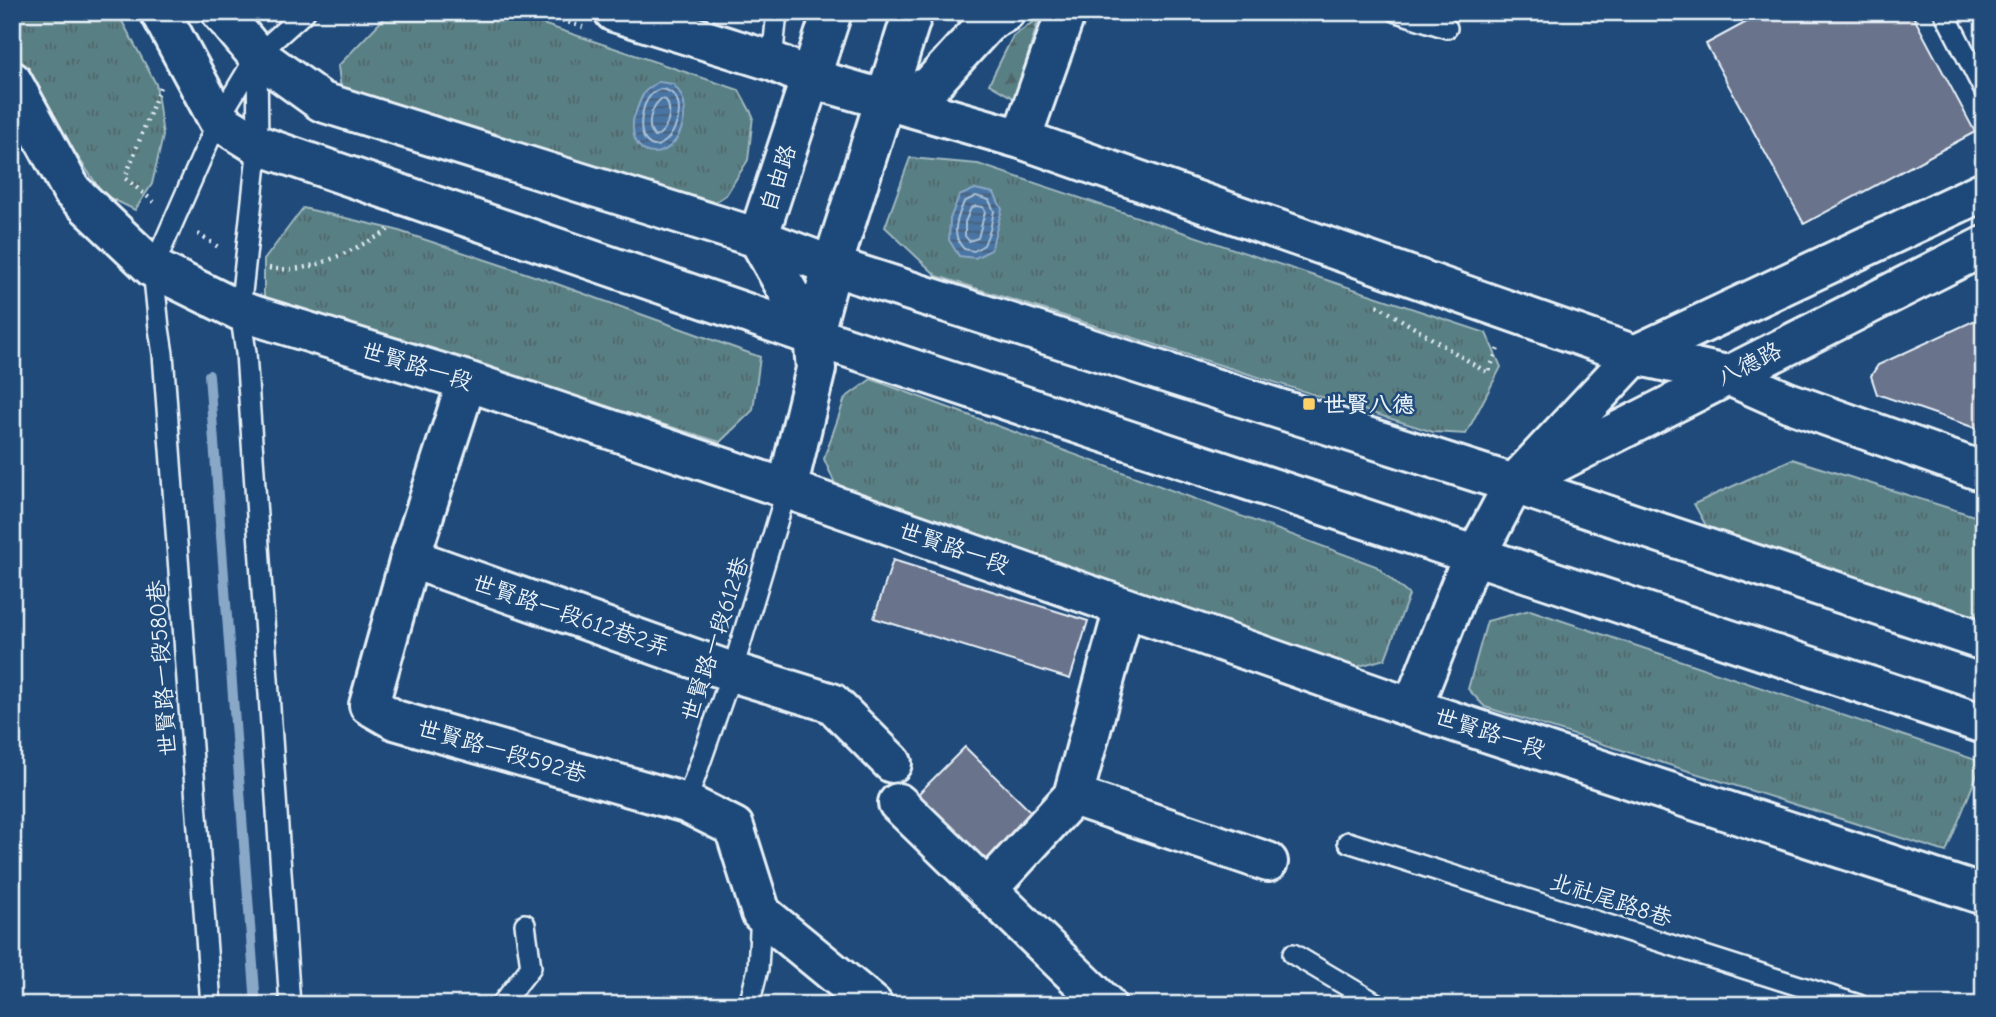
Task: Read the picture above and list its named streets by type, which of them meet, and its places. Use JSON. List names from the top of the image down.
{
  "streets": {
    "street": [
      "自由路",
      "八德路",
      "世賢路一段",
      "世賢路一段612巷2弄",
      "世賢路一段592巷"
    ],
    "lane": ["世賢路一段612巷", "世賢路一段580巷", "北社尾路8巷"]
  },
  "crossings": [
    ["自由路", "世賢路一段"],
    ["自由路", "世賢路一段612巷"],
    ["世賢路一段", "世賢路一段612巷"],
    ["世賢路一段", "世賢路一段580巷"],
    ["世賢路一段", "世賢路一段592巷"],
    ["世賢路一段612巷2弄", "世賢路一段612巷"],
    ["世賢路一段612巷2弄", "世賢路一段592巷"],
    ["世賢路一段612巷", "世賢路一段592巷"]
  ],
  "places": {
    "transit": ["世賢八德"]
  }
}
